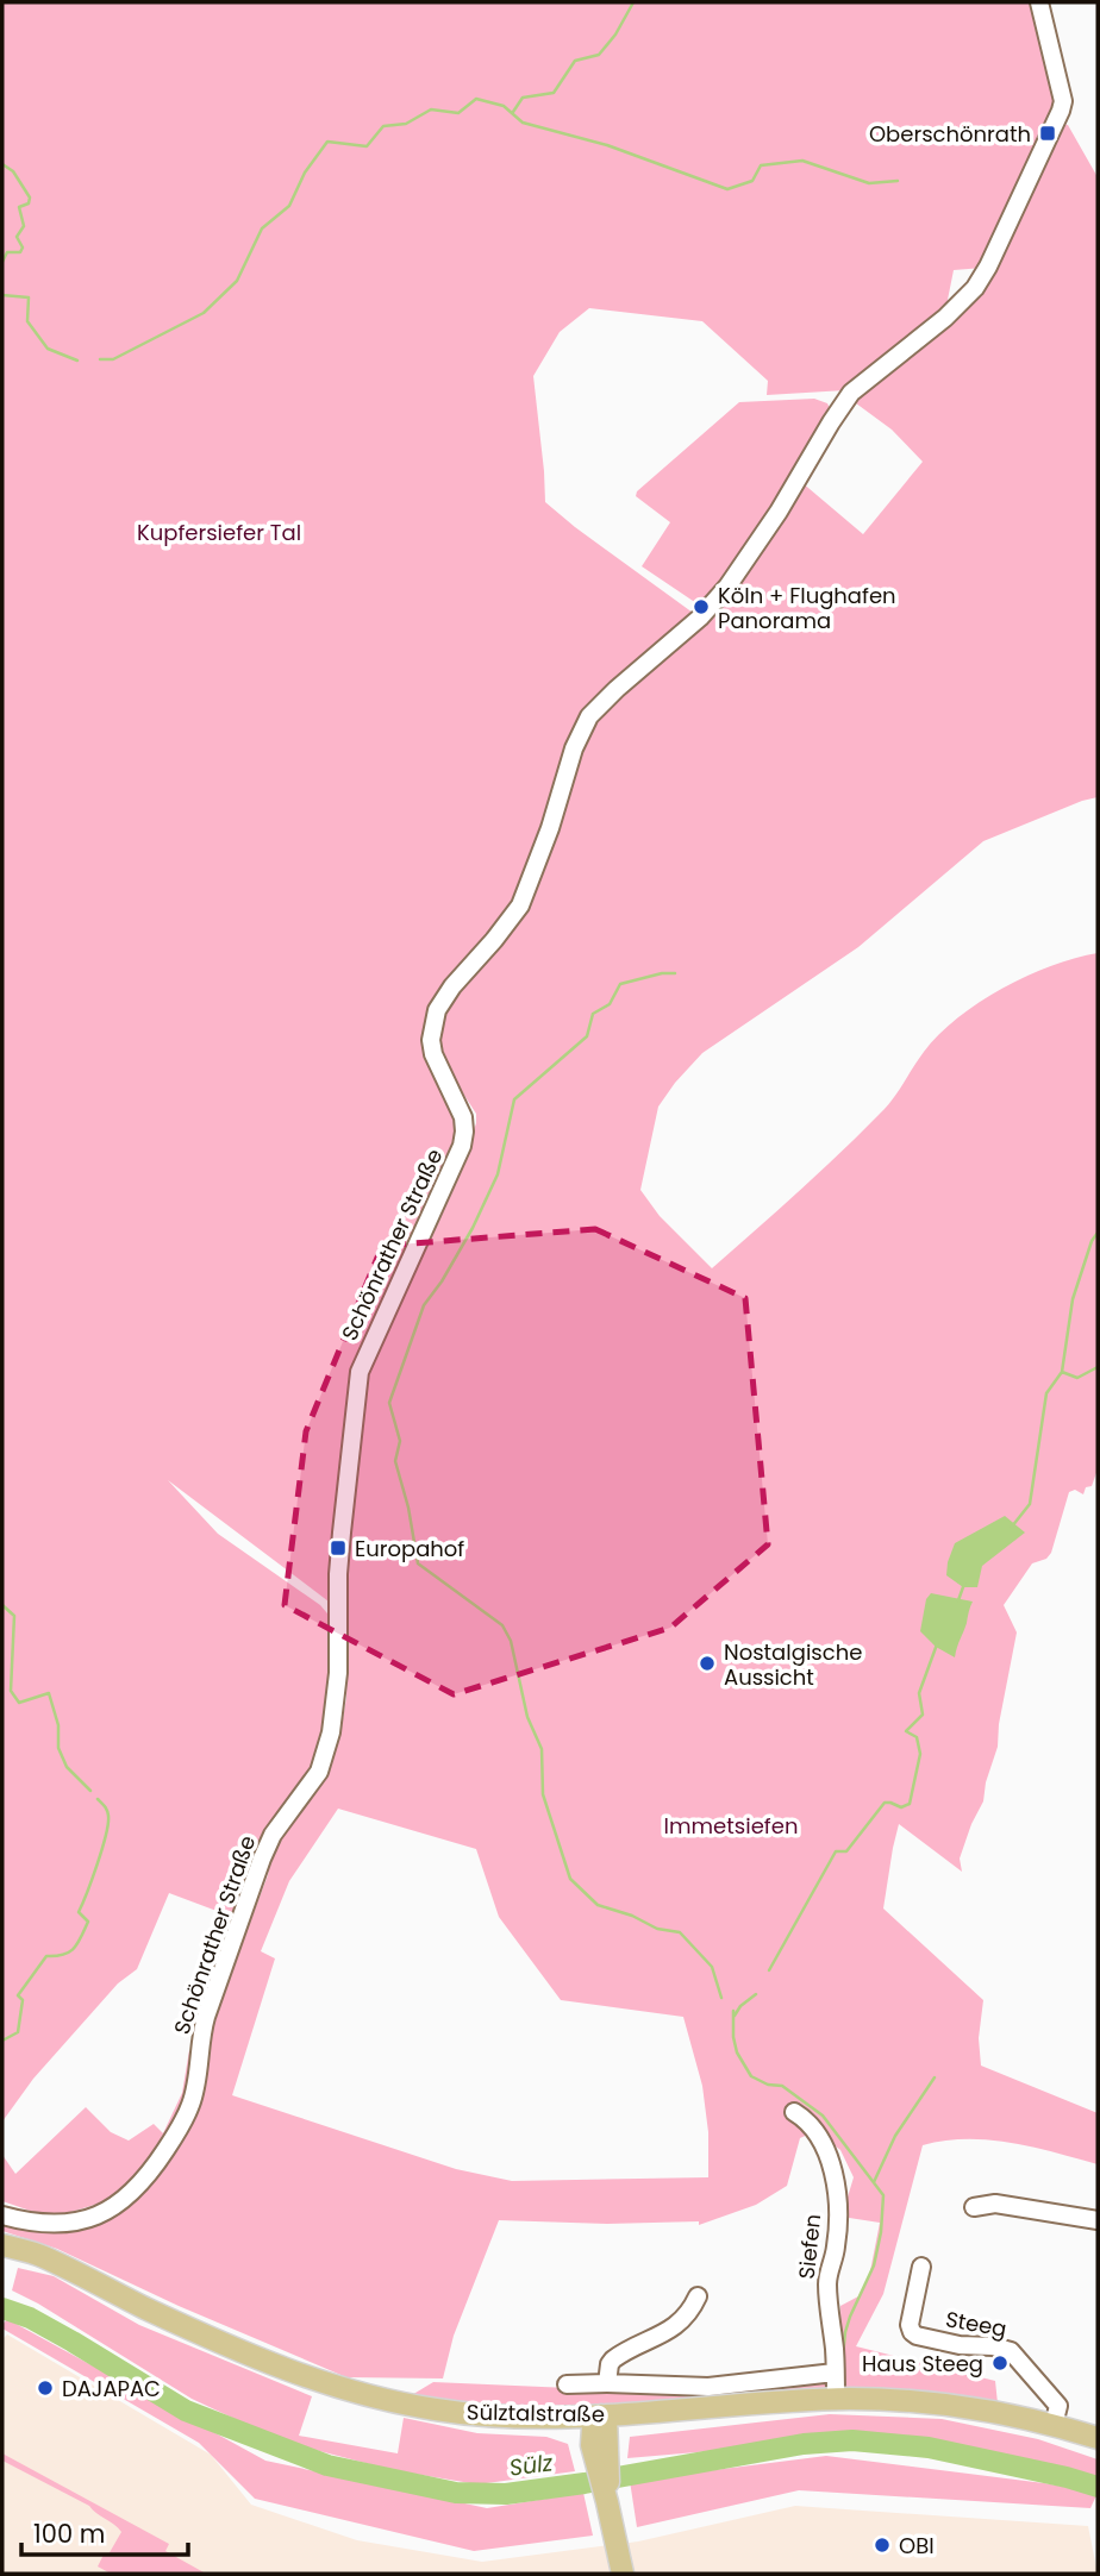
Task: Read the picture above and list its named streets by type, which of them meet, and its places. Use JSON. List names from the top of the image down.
{
  "streets": {
    "main road": ["Sülztalstraße"],
    "street": ["Schönrather Straße", "Siefen", "Steeg"]
  },
  "crossings": [
    ["Siefen", "Sülztalstraße"],
    ["Steeg", "Sülztalstraße"]
  ],
  "water": ["Sülz"],
  "parks": ["Kupfersiefer Tal", "Immetsiefen"],
  "places": {
    "transit": ["Oberschönrath", "Europahof"],
    "other": [
      "Köln + Flughafen Panorama",
      "Nostalgische Aussicht",
      "Haus Steeg",
      "DAJAPAC",
      "OBI"
    ]
  },
  "scale_bar": "100 m"
}
